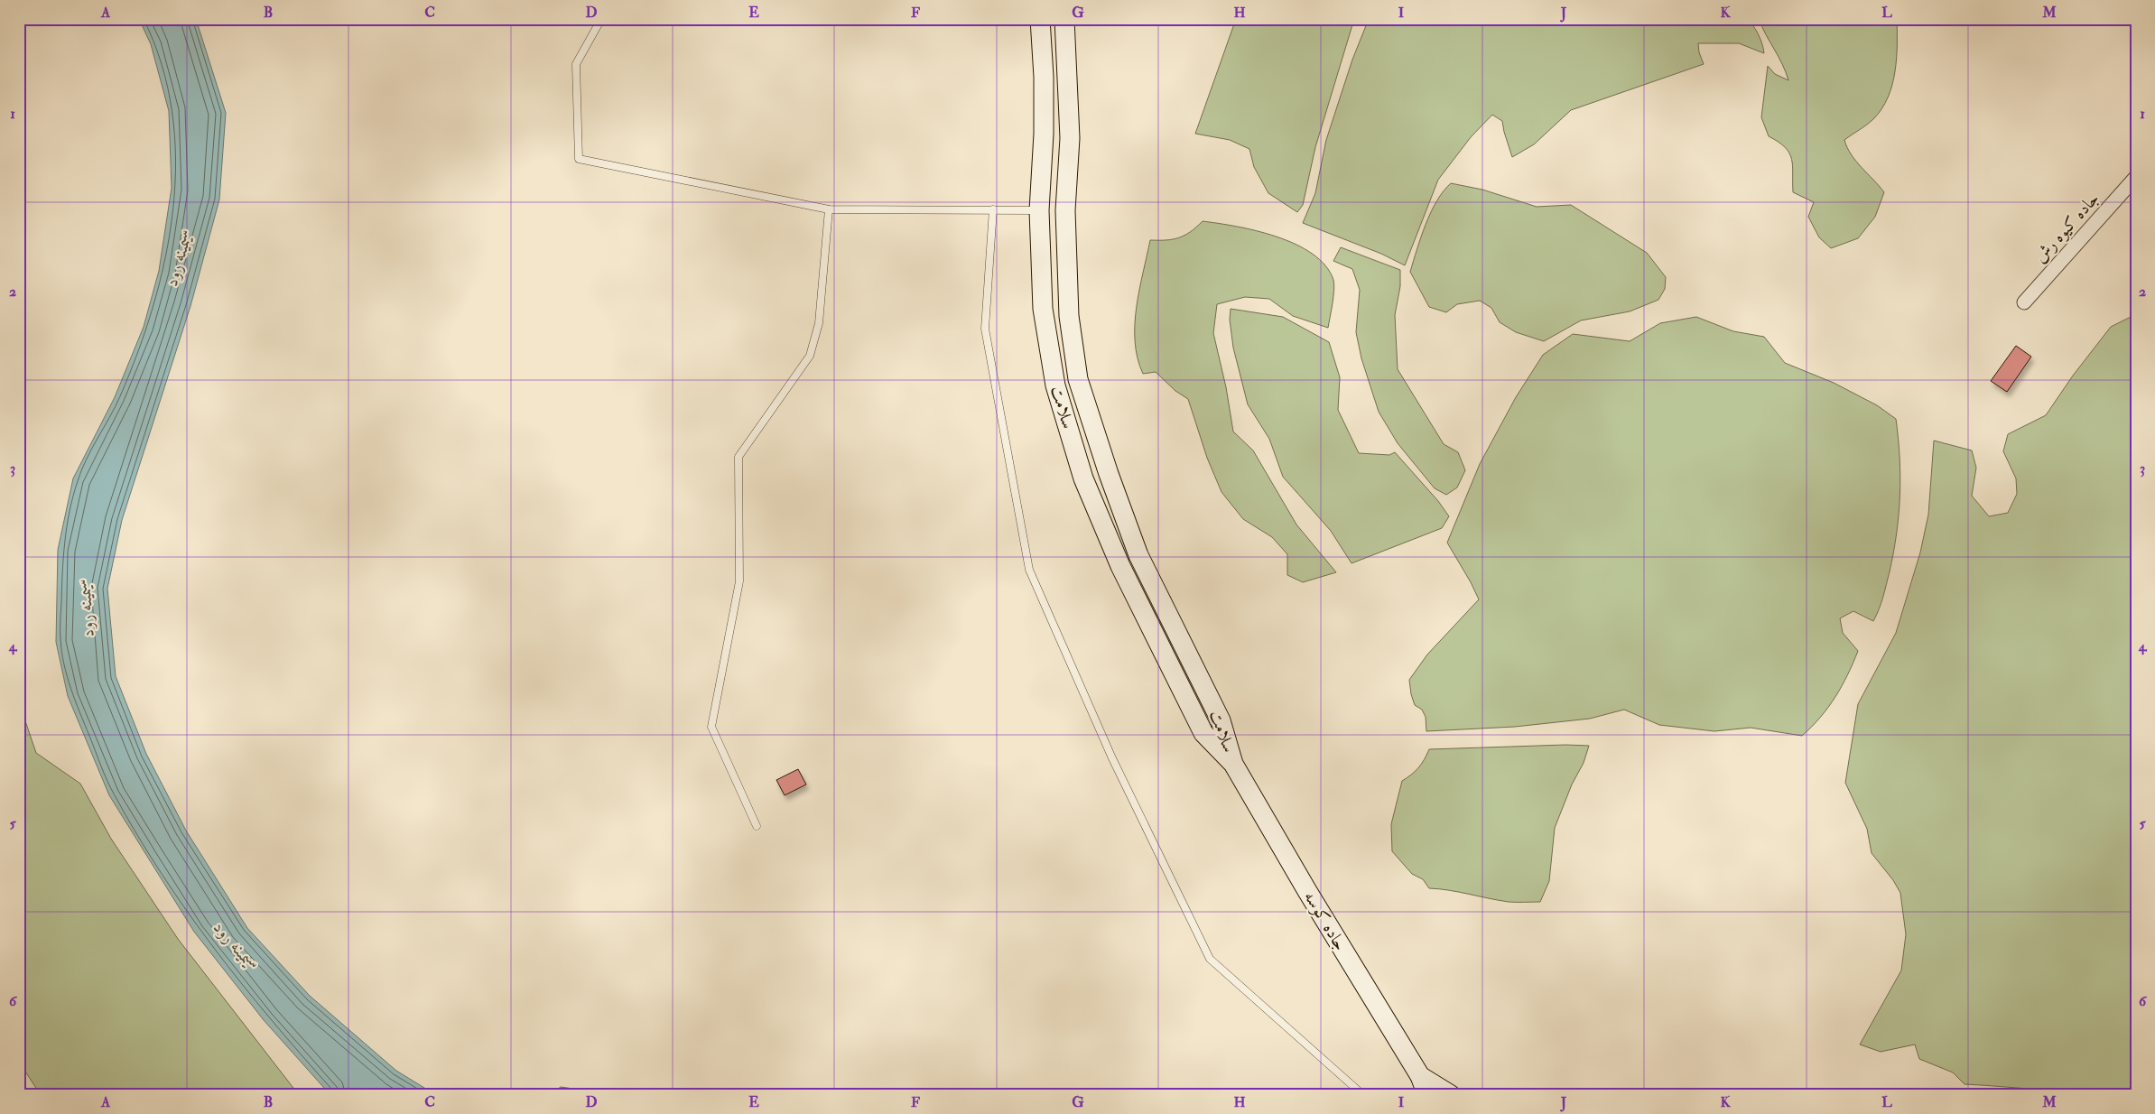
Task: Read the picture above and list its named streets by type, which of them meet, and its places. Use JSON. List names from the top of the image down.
{
  "streets": {
    "main road": ["سلامت", "جاده کوسه"],
    "street": ["جاده کیوه رش"]
  },
  "crossings": [
    ["سلامت", "جاده کوسه"]
  ],
  "water": ["سیمینه رود"],
  "grid": {
    "columns": [
      "A",
      "B",
      "C",
      "D",
      "E",
      "F",
      "G",
      "H",
      "I",
      "J",
      "K",
      "L",
      "M"
    ],
    "rows": [
      "1",
      "2",
      "3",
      "4",
      "5",
      "6"
    ]
  }
}
